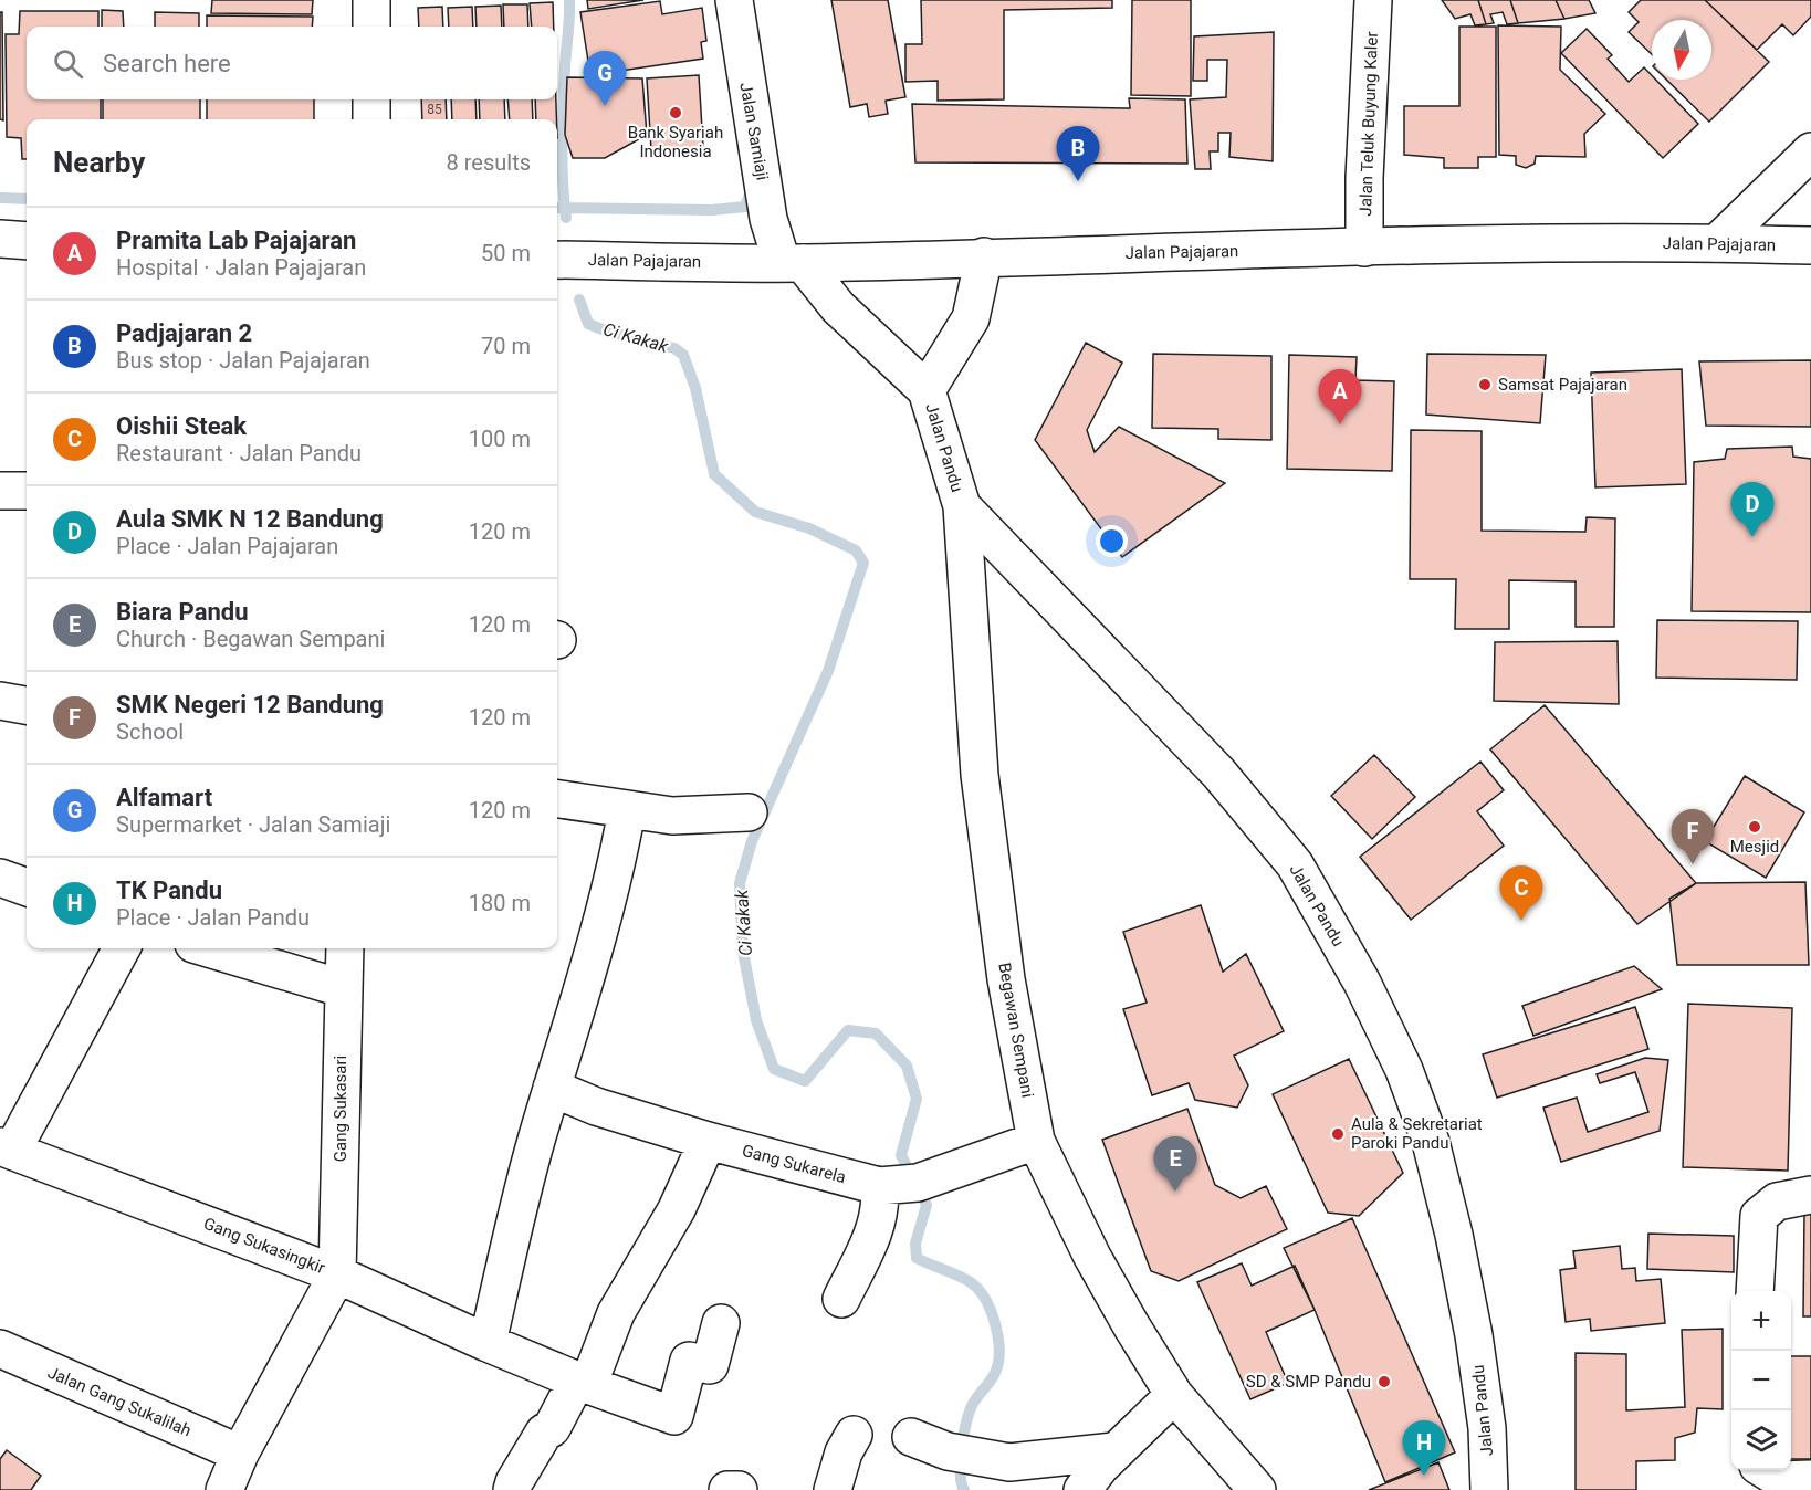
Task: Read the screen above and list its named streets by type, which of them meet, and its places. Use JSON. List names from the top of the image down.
{
  "streets": {
    "main road": [
      "Jalan Teluk Buyung Kaler",
      "Jalan Samiaji",
      "Jalan Pajajaran",
      "Jalan Pandu",
      "Begawan Sempani",
      "Gang Sukasari",
      "Gang Sukarela",
      "Gang Sukasingkir",
      "Jalan Gang Sukalilah"
    ]
  },
  "crossings": [
    ["Jalan Teluk Buyung Kaler", "Jalan Pajajaran"],
    ["Jalan Samiaji", "Jalan Pajajaran"],
    ["Jalan Samiaji", "Jalan Pandu"],
    ["Jalan Pajajaran", "Jalan Pandu"],
    ["Jalan Pandu", "Begawan Sempani"],
    ["Gang Sukasari", "Gang Sukasingkir"],
    ["Gang Sukasingkir", "Jalan Gang Sukalilah"]
  ],
  "water": ["Ci Kakak"],
  "places": [
    "Bank Syariah Indonesia",
    "Samsat Pajajaran",
    "Mesjid",
    "Aula & Sekretariat Paroki Pandu",
    "SD & SMP Pandu"
  ],
  "house_numbers": ["85"],
  "north": "bottom",
  "page": {
    "search": "Search here",
    "pins": [
      "G",
      "B",
      "A",
      "D",
      "F",
      "C",
      "E",
      "H"
    ],
    "heading": ["Nearby", "8 results"],
    "list": [
      {
        "mark": "A",
        "name": "Pramita Lab Pajajaran",
        "note": "Hospital · Jalan Pajajaran",
        "value": "50 m"
      },
      {
        "mark": "B",
        "name": "Padjajaran 2",
        "note": "Bus stop · Jalan Pajajaran",
        "value": "70 m"
      },
      {
        "mark": "C",
        "name": "Oishii Steak",
        "note": "Restaurant · Jalan Pandu",
        "value": "100 m"
      },
      {
        "mark": "D",
        "name": "Aula SMK N 12 Bandung",
        "note": "Place · Jalan Pajajaran",
        "value": "120 m"
      },
      {
        "mark": "E",
        "name": "Biara Pandu",
        "note": "Church · Begawan Sempani",
        "value": "120 m"
      },
      {
        "mark": "F",
        "name": "SMK Negeri 12 Bandung",
        "note": "School",
        "value": "120 m"
      },
      {
        "mark": "G",
        "name": "Alfamart",
        "note": "Supermarket · Jalan Samiaji",
        "value": "120 m"
      },
      {
        "mark": "H",
        "name": "TK Pandu",
        "note": "Place · Jalan Pandu",
        "value": "180 m"
      }
    ],
    "map_buttons": ["+", "−"]
  }
}
